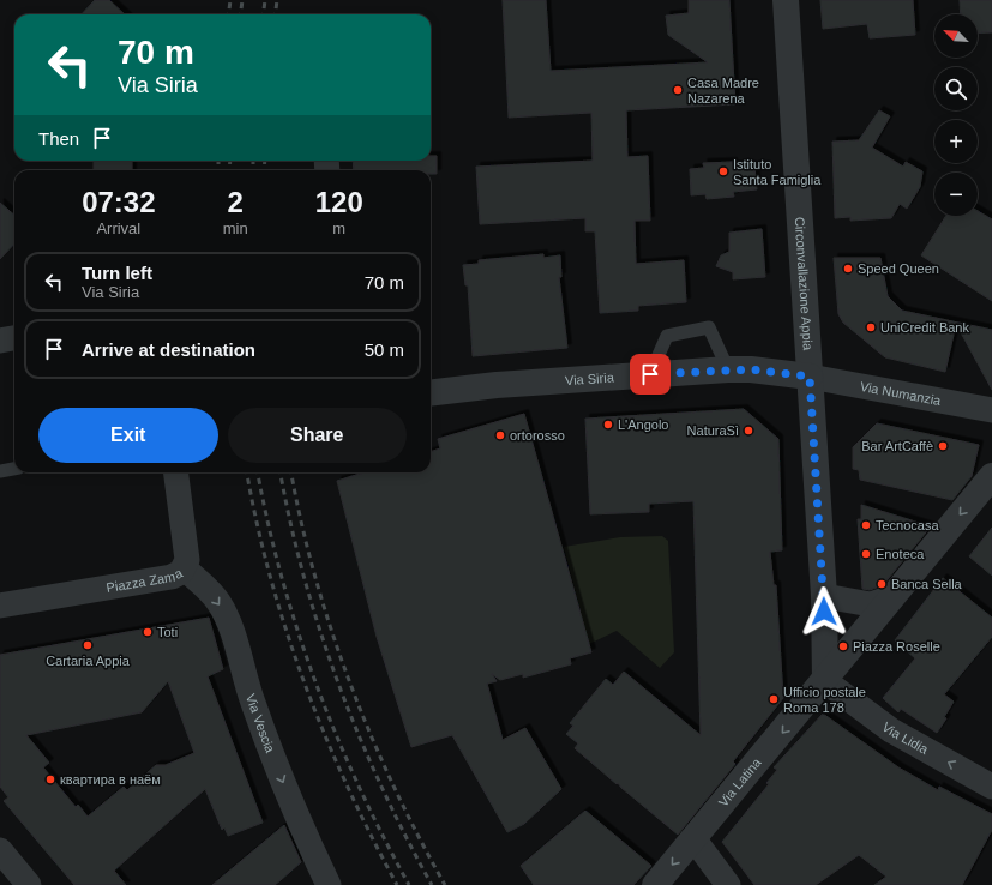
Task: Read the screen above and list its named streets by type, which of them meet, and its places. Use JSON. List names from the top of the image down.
{
  "streets": {
    "street": [
      "Circonvallazione Appia",
      "Via Siria",
      "Via Numanzia",
      "Piazza Zama",
      "Via Vescia",
      "Via Lidia",
      "Via Latina"
    ]
  },
  "crossings": [
    ["Circonvallazione Appia", "Via Siria"],
    ["Circonvallazione Appia", "Via Numanzia"],
    ["Via Siria", "Via Numanzia"],
    ["Piazza Zama", "Via Vescia"],
    ["Via Lidia", "Via Latina"]
  ],
  "one_way": ["Via Vescia", "Via Lidia", "Via Latina"],
  "places": [
    "Casa Madre Nazarena",
    "Istituto Santa Famiglia",
    "Speed Queen",
    "UniCredit Bank",
    "L'Angolo",
    "NaturaSì",
    "ortorosso",
    "Bar ArtCaffè",
    "Tecnocasa",
    "Enoteca",
    "Banca Sella",
    "Toti",
    "Cartaria Appia",
    "Piazza Roselle",
    "Ufficio postale Roma 178",
    "квартира в наём"
  ],
  "north": "top left",
  "page": {
    "map_buttons": ["+", "−"],
    "turn": ["70 m", "Via Siria"],
    "then": "Then",
    "eta": [
      "07:32",
      "Arrival",
      "2",
      "min",
      "120",
      "m"
    ],
    "list": [
      {
        "name": "Turn left",
        "note": "Via Siria",
        "value": "70 m"
      },
      {
        "name": "Arrive at destination",
        "value": "50 m"
      }
    ],
    "buttons": ["Exit", "Share"]
  }
}
